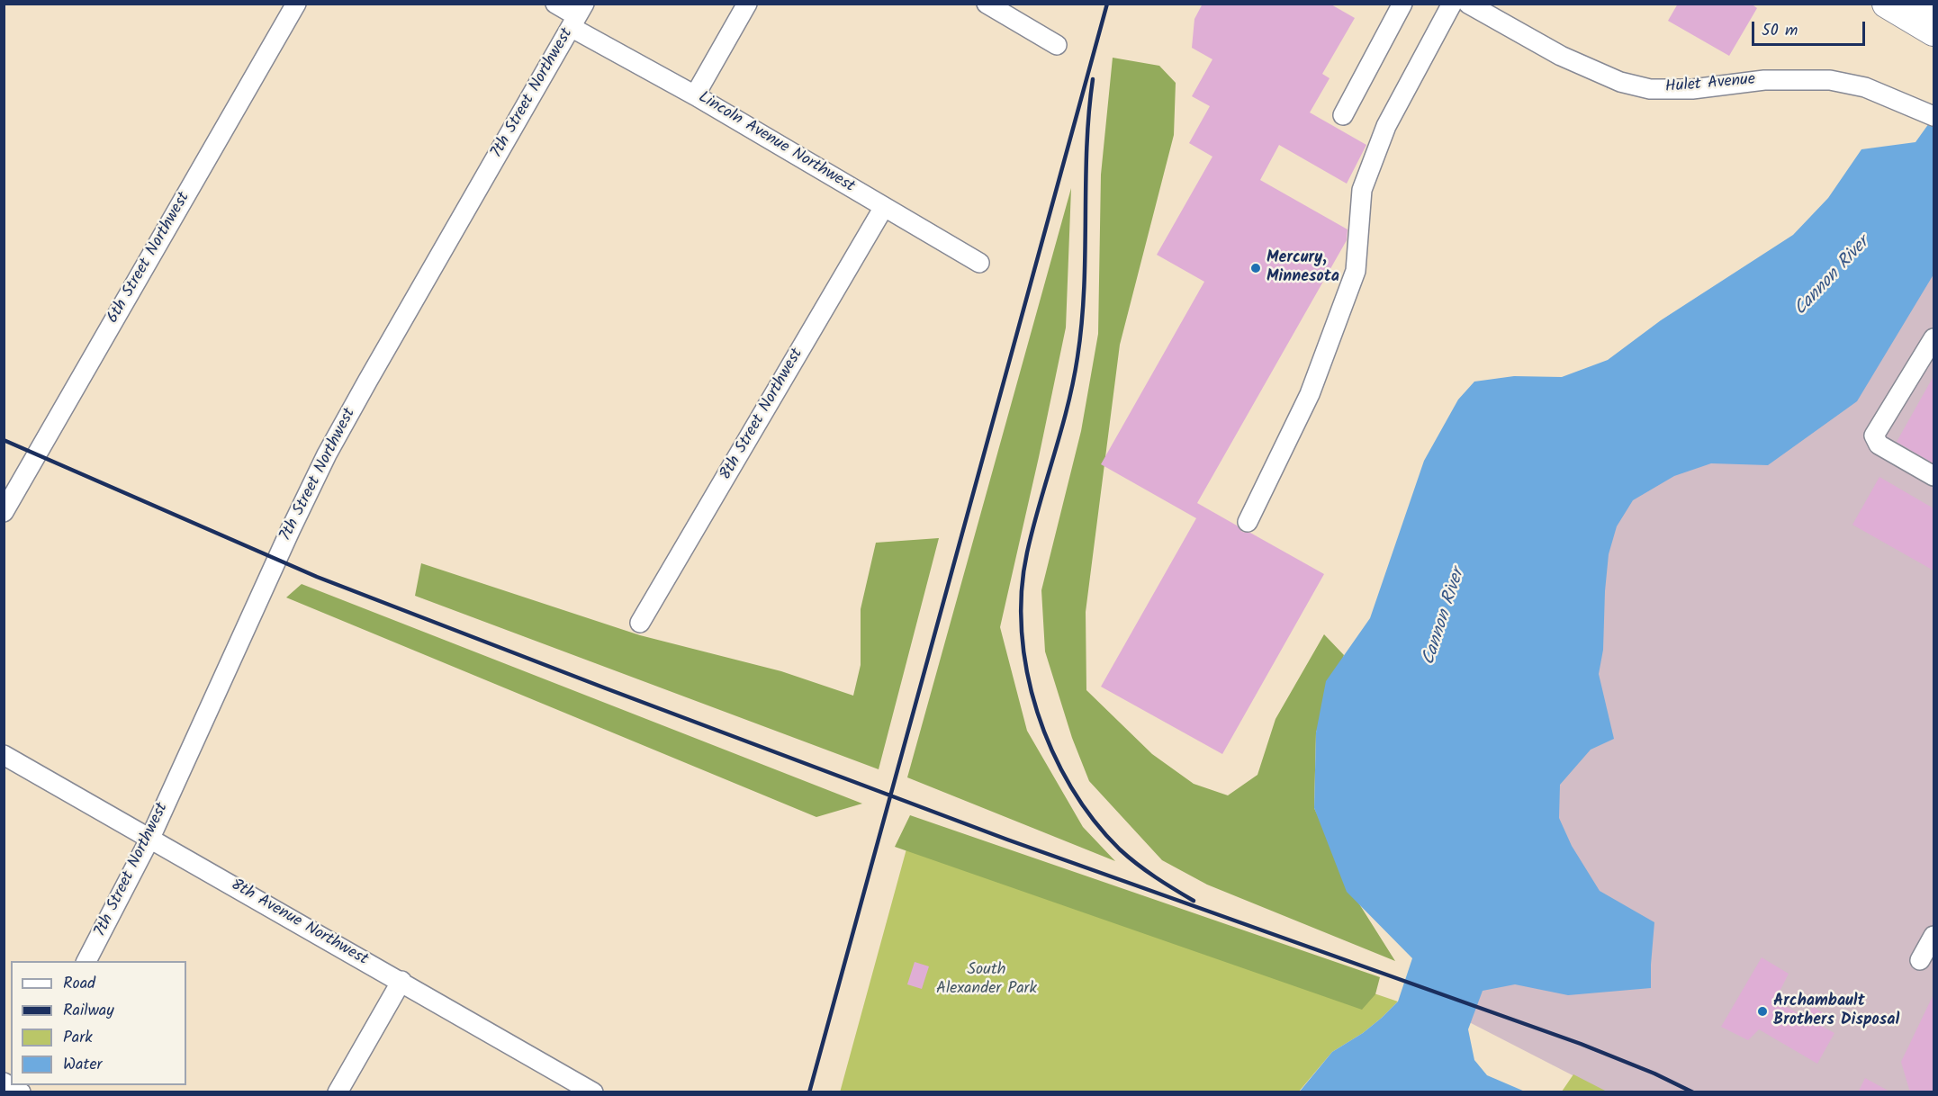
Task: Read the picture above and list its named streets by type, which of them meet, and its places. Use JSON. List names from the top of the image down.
{
  "streets": {
    "street": [
      "Hulet Avenue",
      "7th Street Northwest",
      "Lincoln Avenue Northwest",
      "6th Street Northwest",
      "8th Street Northwest",
      "8th Avenue Northwest"
    ]
  },
  "crossings": [
    ["7th Street Northwest", "Lincoln Avenue Northwest"],
    ["7th Street Northwest", "8th Avenue Northwest"],
    ["Lincoln Avenue Northwest", "8th Street Northwest"]
  ],
  "water": ["Cannon River"],
  "parks": ["South Alexander Park"],
  "places": ["Mercury, Minnesota", "Archambault Brothers Disposal"],
  "legend": [
    "Road",
    "Railway",
    "Park",
    "Water"
  ],
  "scale_bar": "50 m"
}
